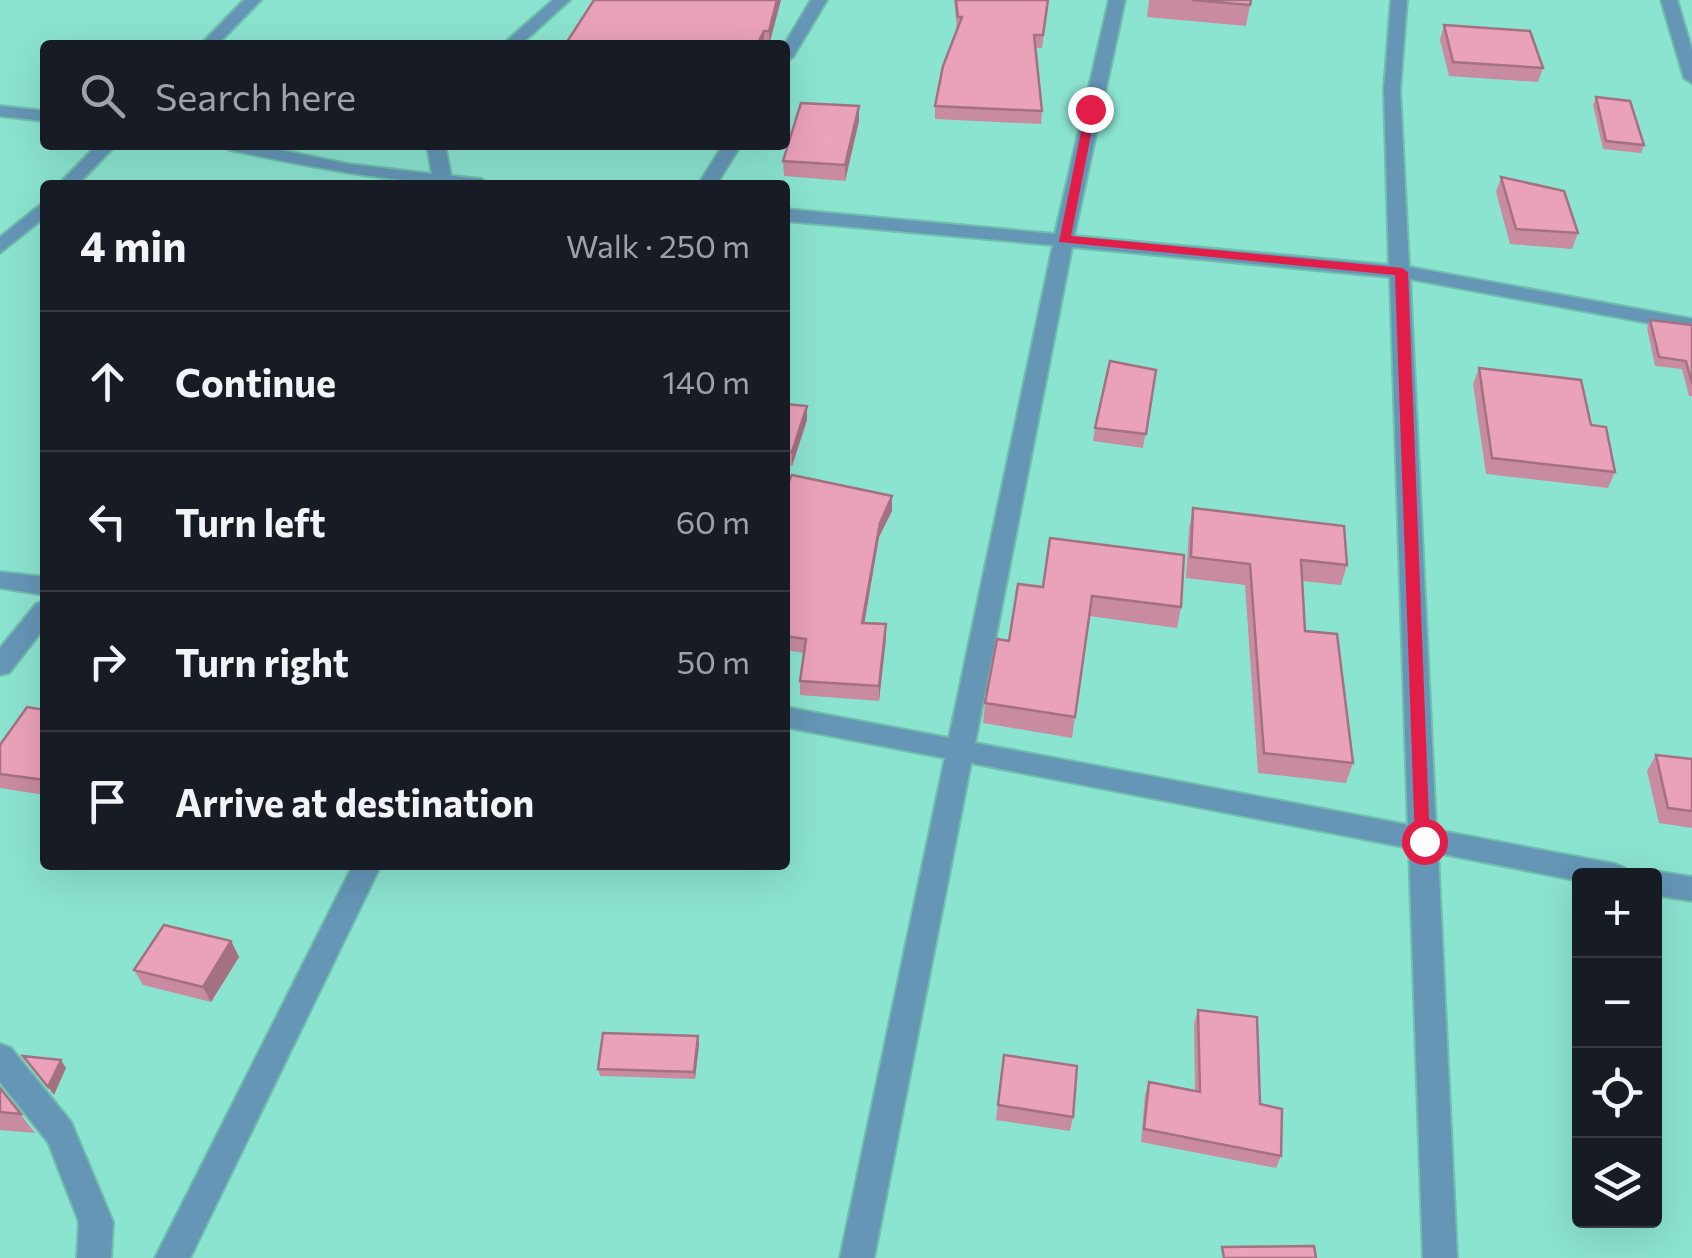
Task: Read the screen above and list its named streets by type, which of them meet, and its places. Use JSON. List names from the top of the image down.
{
  "page": {
    "search": "Search here",
    "heading": ["4 min", "Walk · 250 m"],
    "list": [
      ["Continue", "140 m"],
      ["Turn left", "60 m"],
      ["Turn right", "50 m"],
      "Arrive at destination"
    ],
    "map_buttons": ["+", "−"]
  }
}
